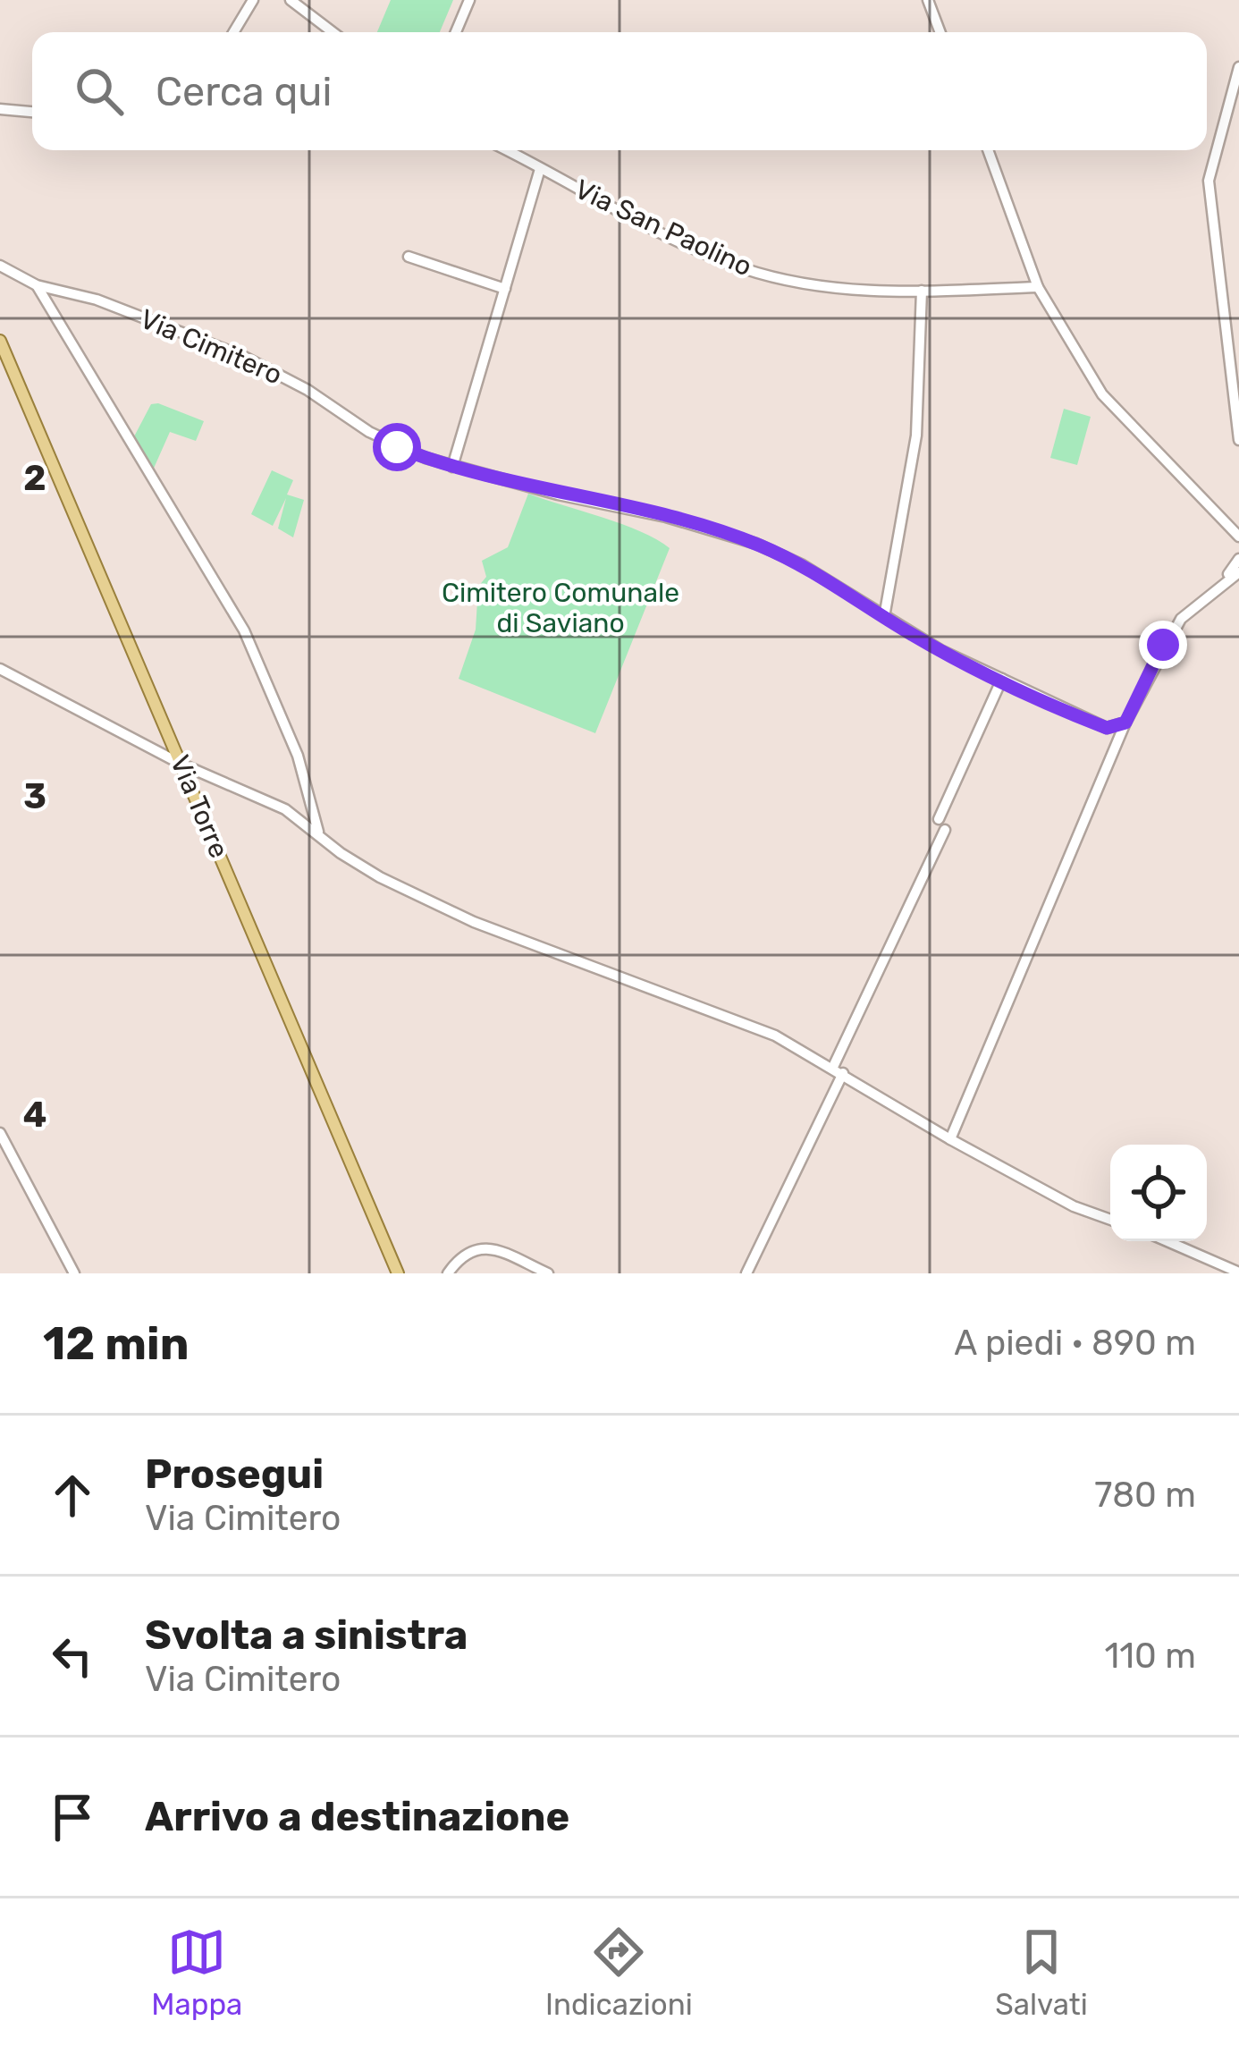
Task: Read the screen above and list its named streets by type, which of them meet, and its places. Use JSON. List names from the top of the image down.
{
  "streets": {
    "main road": ["Via Torre"],
    "street": ["Via San Paolino", "Via Cimitero"]
  },
  "parks": ["Cimitero Comunale di Saviano"],
  "page": {
    "search": "Cerca qui",
    "heading": ["12 min", "A piedi · 890 m"],
    "list": [
      ["Prosegui", "Via Cimitero", "780 m"],
      ["Svolta a sinistra", "Via Cimitero", "110 m"],
      "Arrivo a destinazione"
    ],
    "nav": ["Mappa", "Indicazioni", "Salvati"]
  },
  "grid": {
    "rows": ["2", "3", "4"]
  }
}
